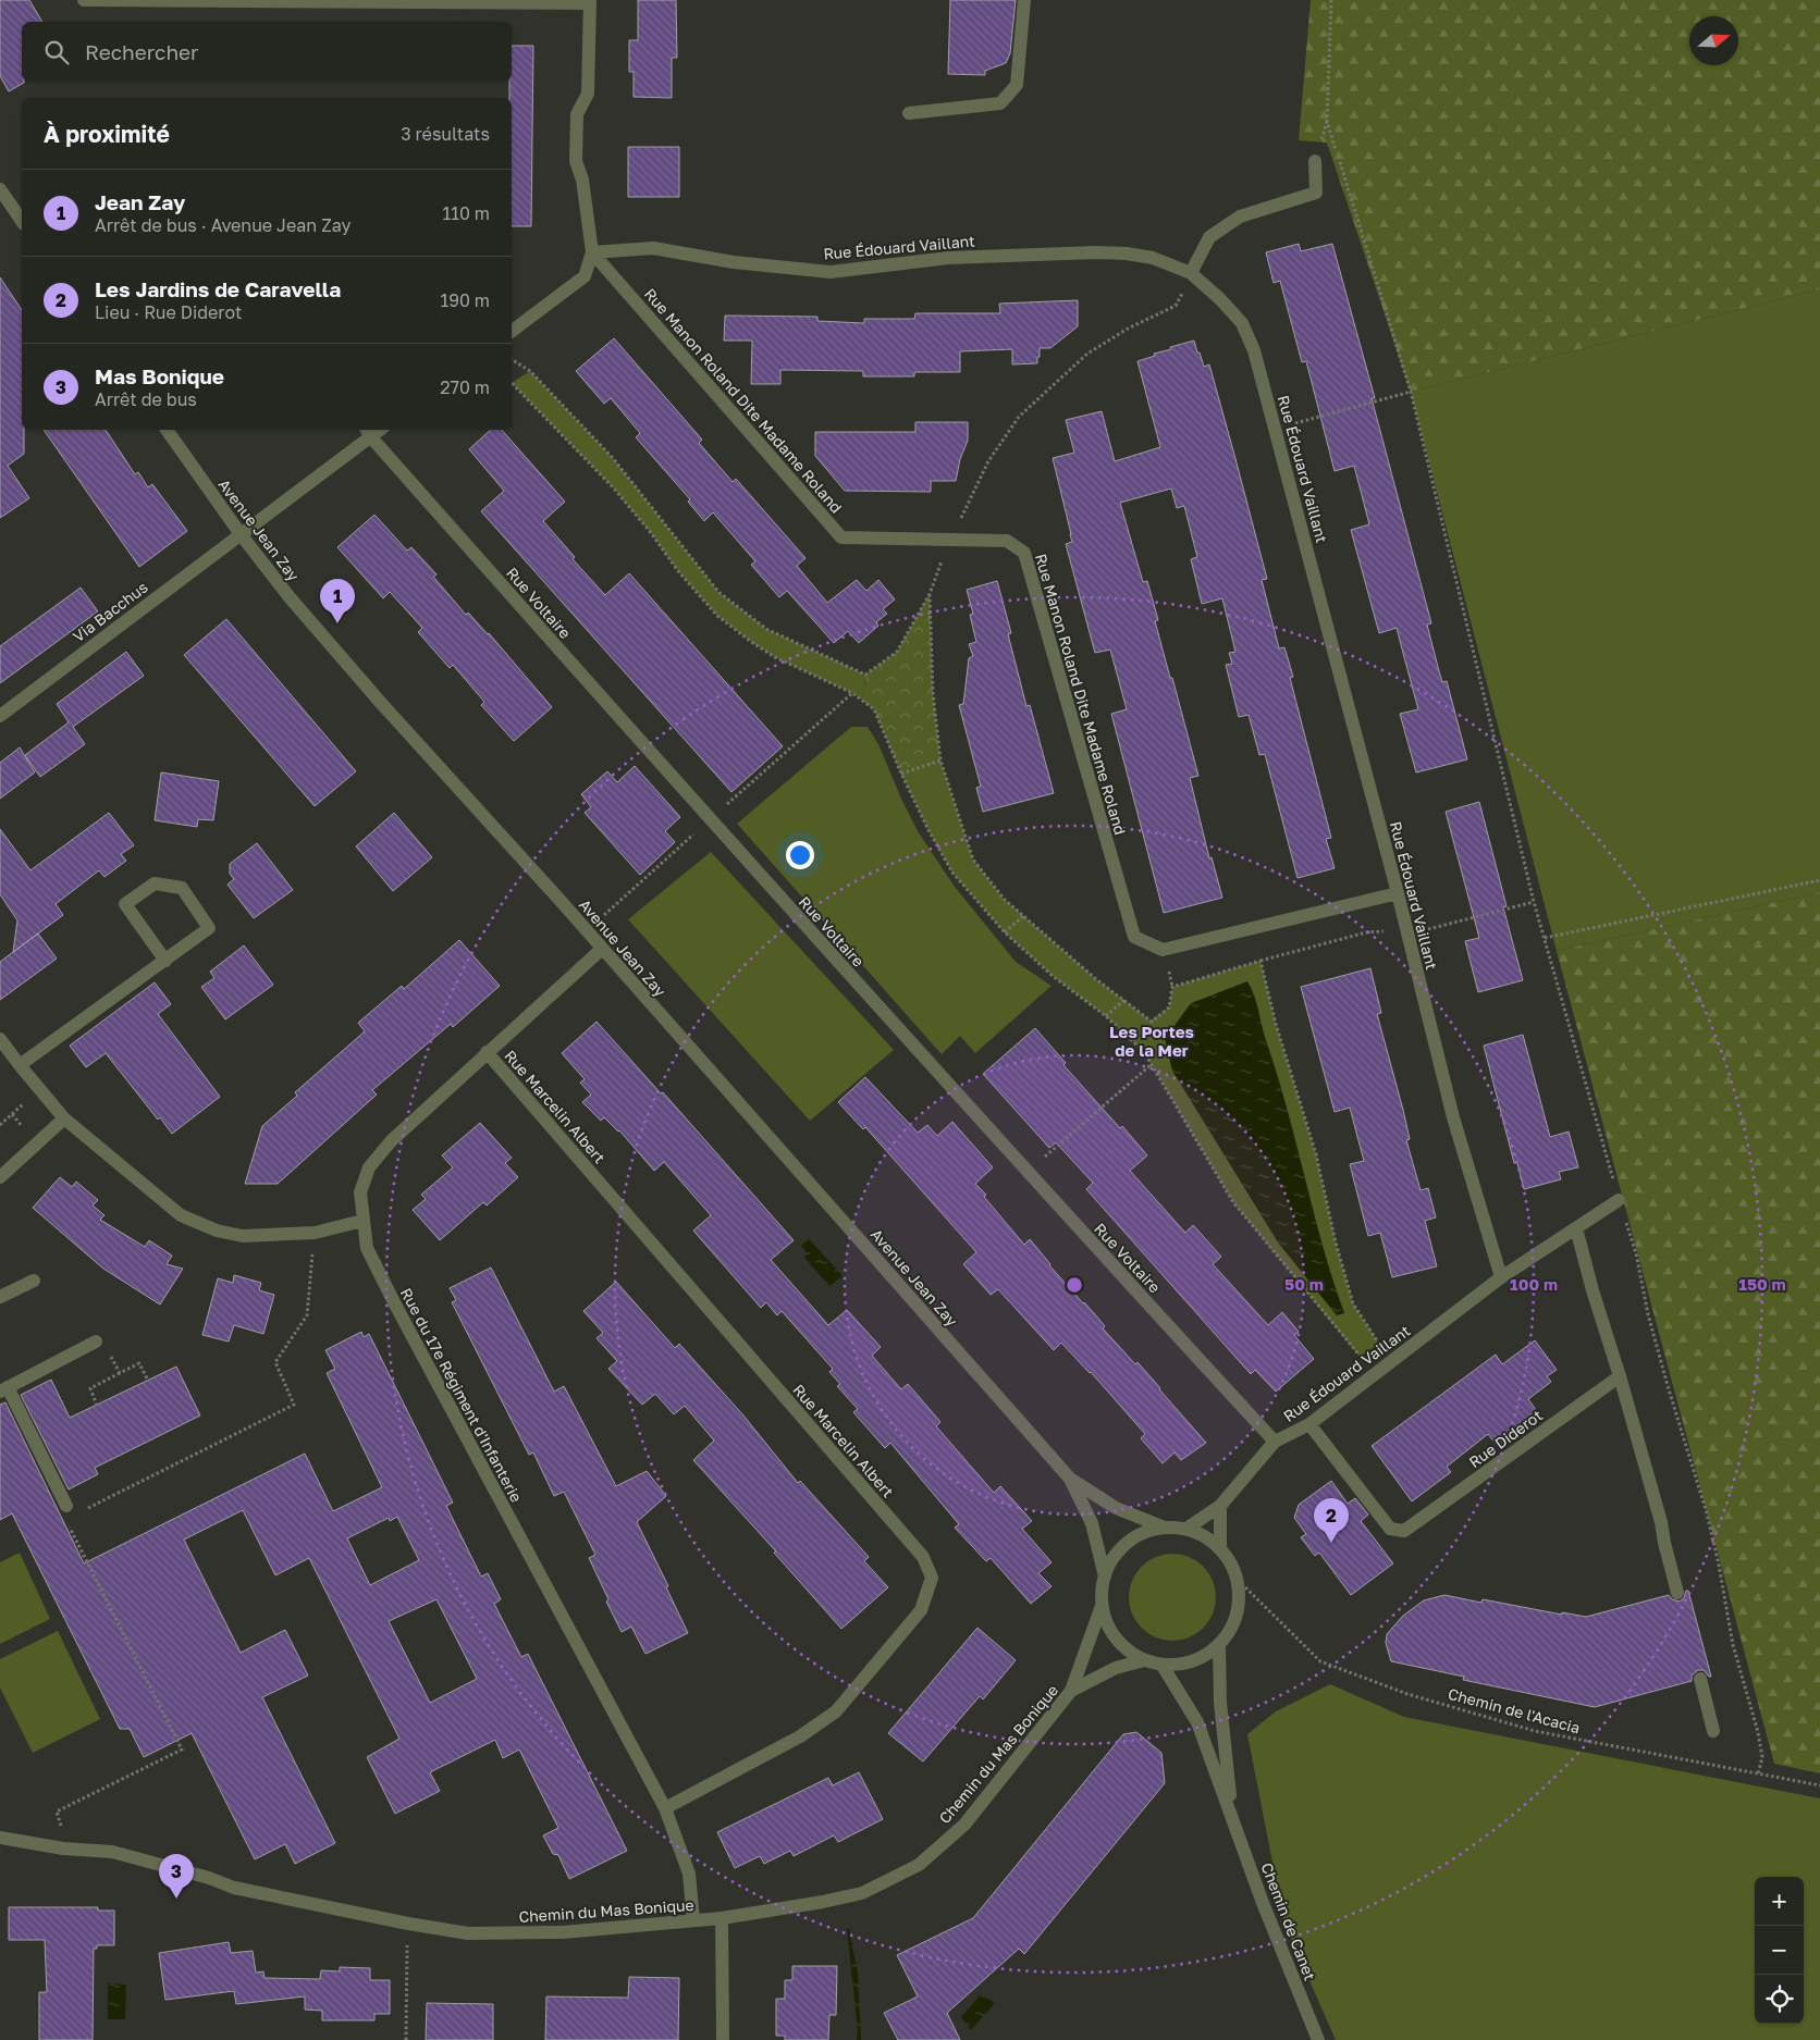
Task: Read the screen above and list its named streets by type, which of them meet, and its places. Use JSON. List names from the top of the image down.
{
  "streets": {
    "street": [
      "Rue Édouard Vaillant",
      "Rue Manon Roland Dite Madame Roland",
      "Avenue Jean Zay",
      "Rue Voltaire",
      "Via Bacchus",
      "Rue Marcelin Albert",
      "Rue du 17e Régiment d'Infanterie",
      "Rue Diderot",
      "Chemin du Mas Bonique",
      "Chemin de Canet"
    ],
    "path": ["Chemin de l'Acacia"]
  },
  "crossings": [
    ["Rue Édouard Vaillant", "Rue Manon Roland Dite Madame Roland"],
    ["Rue Édouard Vaillant", "Avenue Jean Zay"],
    ["Rue Édouard Vaillant", "Rue Voltaire"],
    ["Rue Édouard Vaillant", "Rue Diderot"],
    ["Rue Édouard Vaillant", "Chemin de l'Acacia"],
    ["Rue Édouard Vaillant", "Chemin du Mas Bonique"],
    ["Rue Édouard Vaillant", "Chemin de Canet"],
    ["Avenue Jean Zay", "Via Bacchus"],
    ["Avenue Jean Zay", "Rue du 17e Régiment d'Infanterie"],
    ["Avenue Jean Zay", "Chemin de l'Acacia"],
    ["Avenue Jean Zay", "Chemin du Mas Bonique"],
    ["Avenue Jean Zay", "Chemin de Canet"],
    ["Rue Marcelin Albert", "Rue du 17e Régiment d'Infanterie"],
    ["Rue du 17e Régiment d'Infanterie", "Chemin du Mas Bonique"],
    ["Chemin de l'Acacia", "Chemin du Mas Bonique"],
    ["Chemin de l'Acacia", "Chemin de Canet"],
    ["Chemin du Mas Bonique", "Chemin de Canet"]
  ],
  "districts": ["Les Portes de la Mer"],
  "north": "right",
  "page": {
    "search": "Rechercher",
    "heading": ["À proximité", "3 résultats"],
    "list": [
      {
        "mark": "1",
        "name": "Jean Zay",
        "note": "Arrêt de bus · Avenue Jean Zay",
        "value": "110 m"
      },
      {
        "mark": "2",
        "name": "Les Jardins de Caravella",
        "note": "Lieu · Rue Diderot",
        "value": "190 m"
      },
      {
        "mark": "3",
        "name": "Mas Bonique",
        "note": "Arrêt de bus",
        "value": "270 m"
      }
    ],
    "pins": ["1", "2", "3"],
    "map_buttons": ["+", "−"]
  },
  "rings": ["50 m", "100 m", "150 m"]
}
